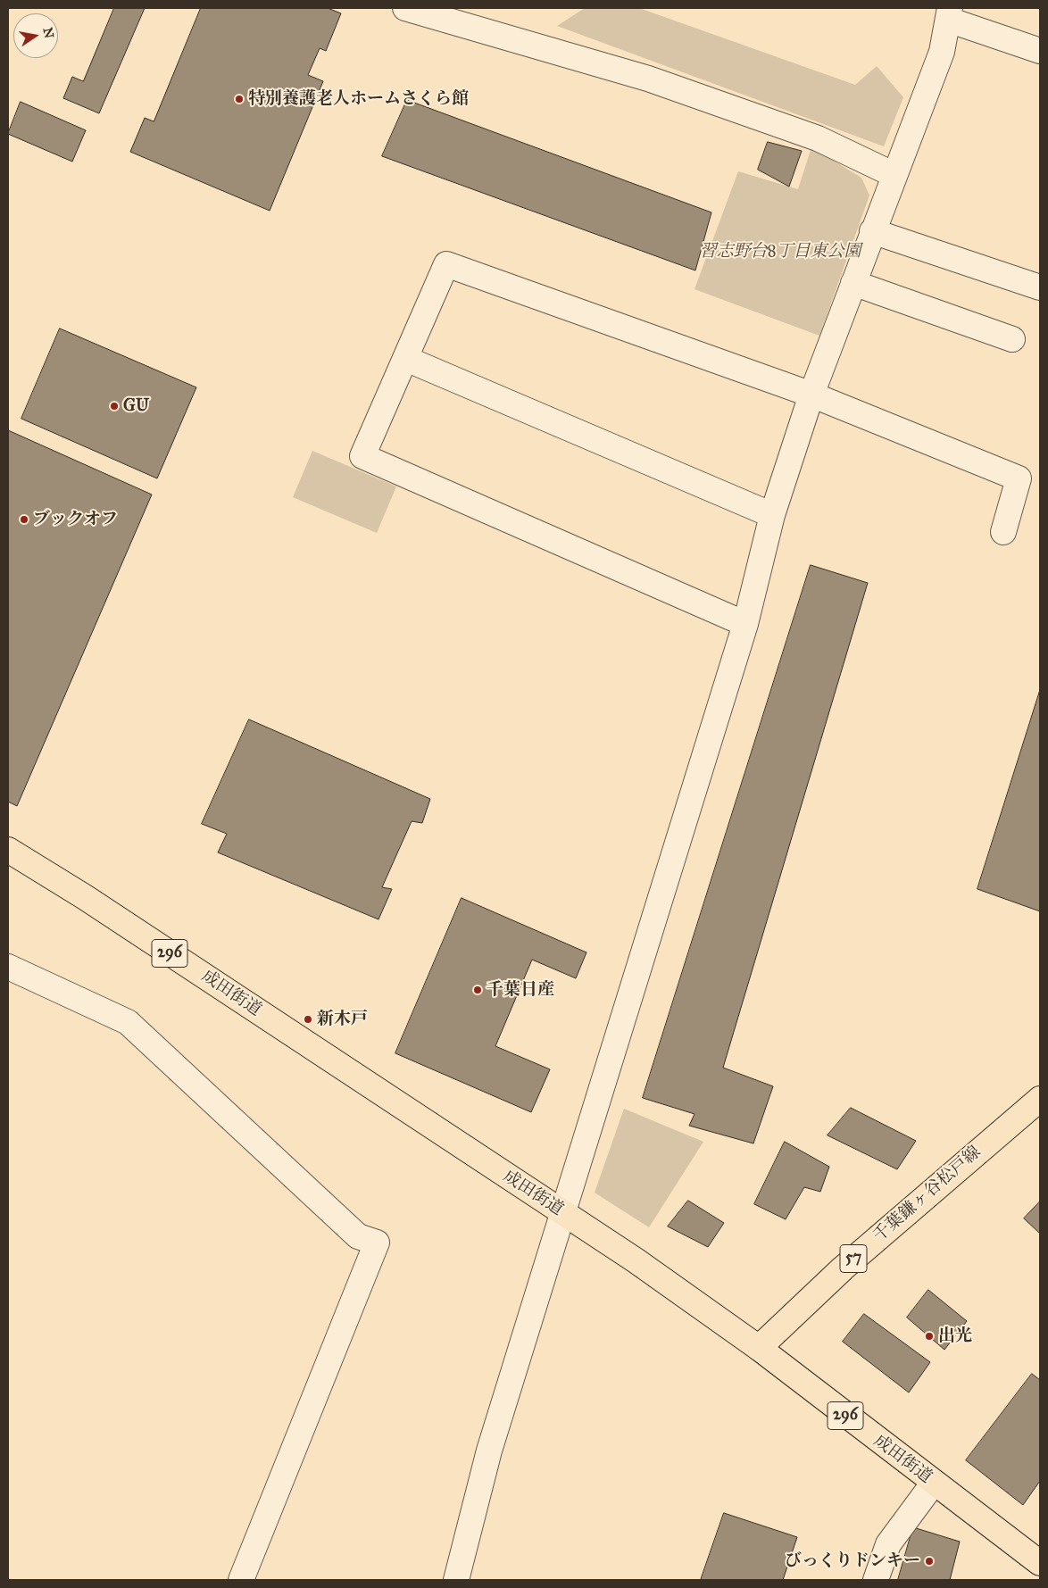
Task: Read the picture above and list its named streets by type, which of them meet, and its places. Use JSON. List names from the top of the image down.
{
  "streets": {
    "main road": [
      "296",
      "成田街道",
      "千葉鎌ヶ谷松戸線",
      "57"
    ]
  },
  "crossings": [
    ["成田街道", "千葉鎌ヶ谷松戸線"]
  ],
  "parks": ["習志野台8丁目東公園"],
  "places": [
    "特別養護老人ホームさくら館",
    "GU",
    "ブックオフ",
    "千葉日産",
    "新木戸",
    "出光",
    "びっくりドンキー"
  ],
  "north": "right"
}
